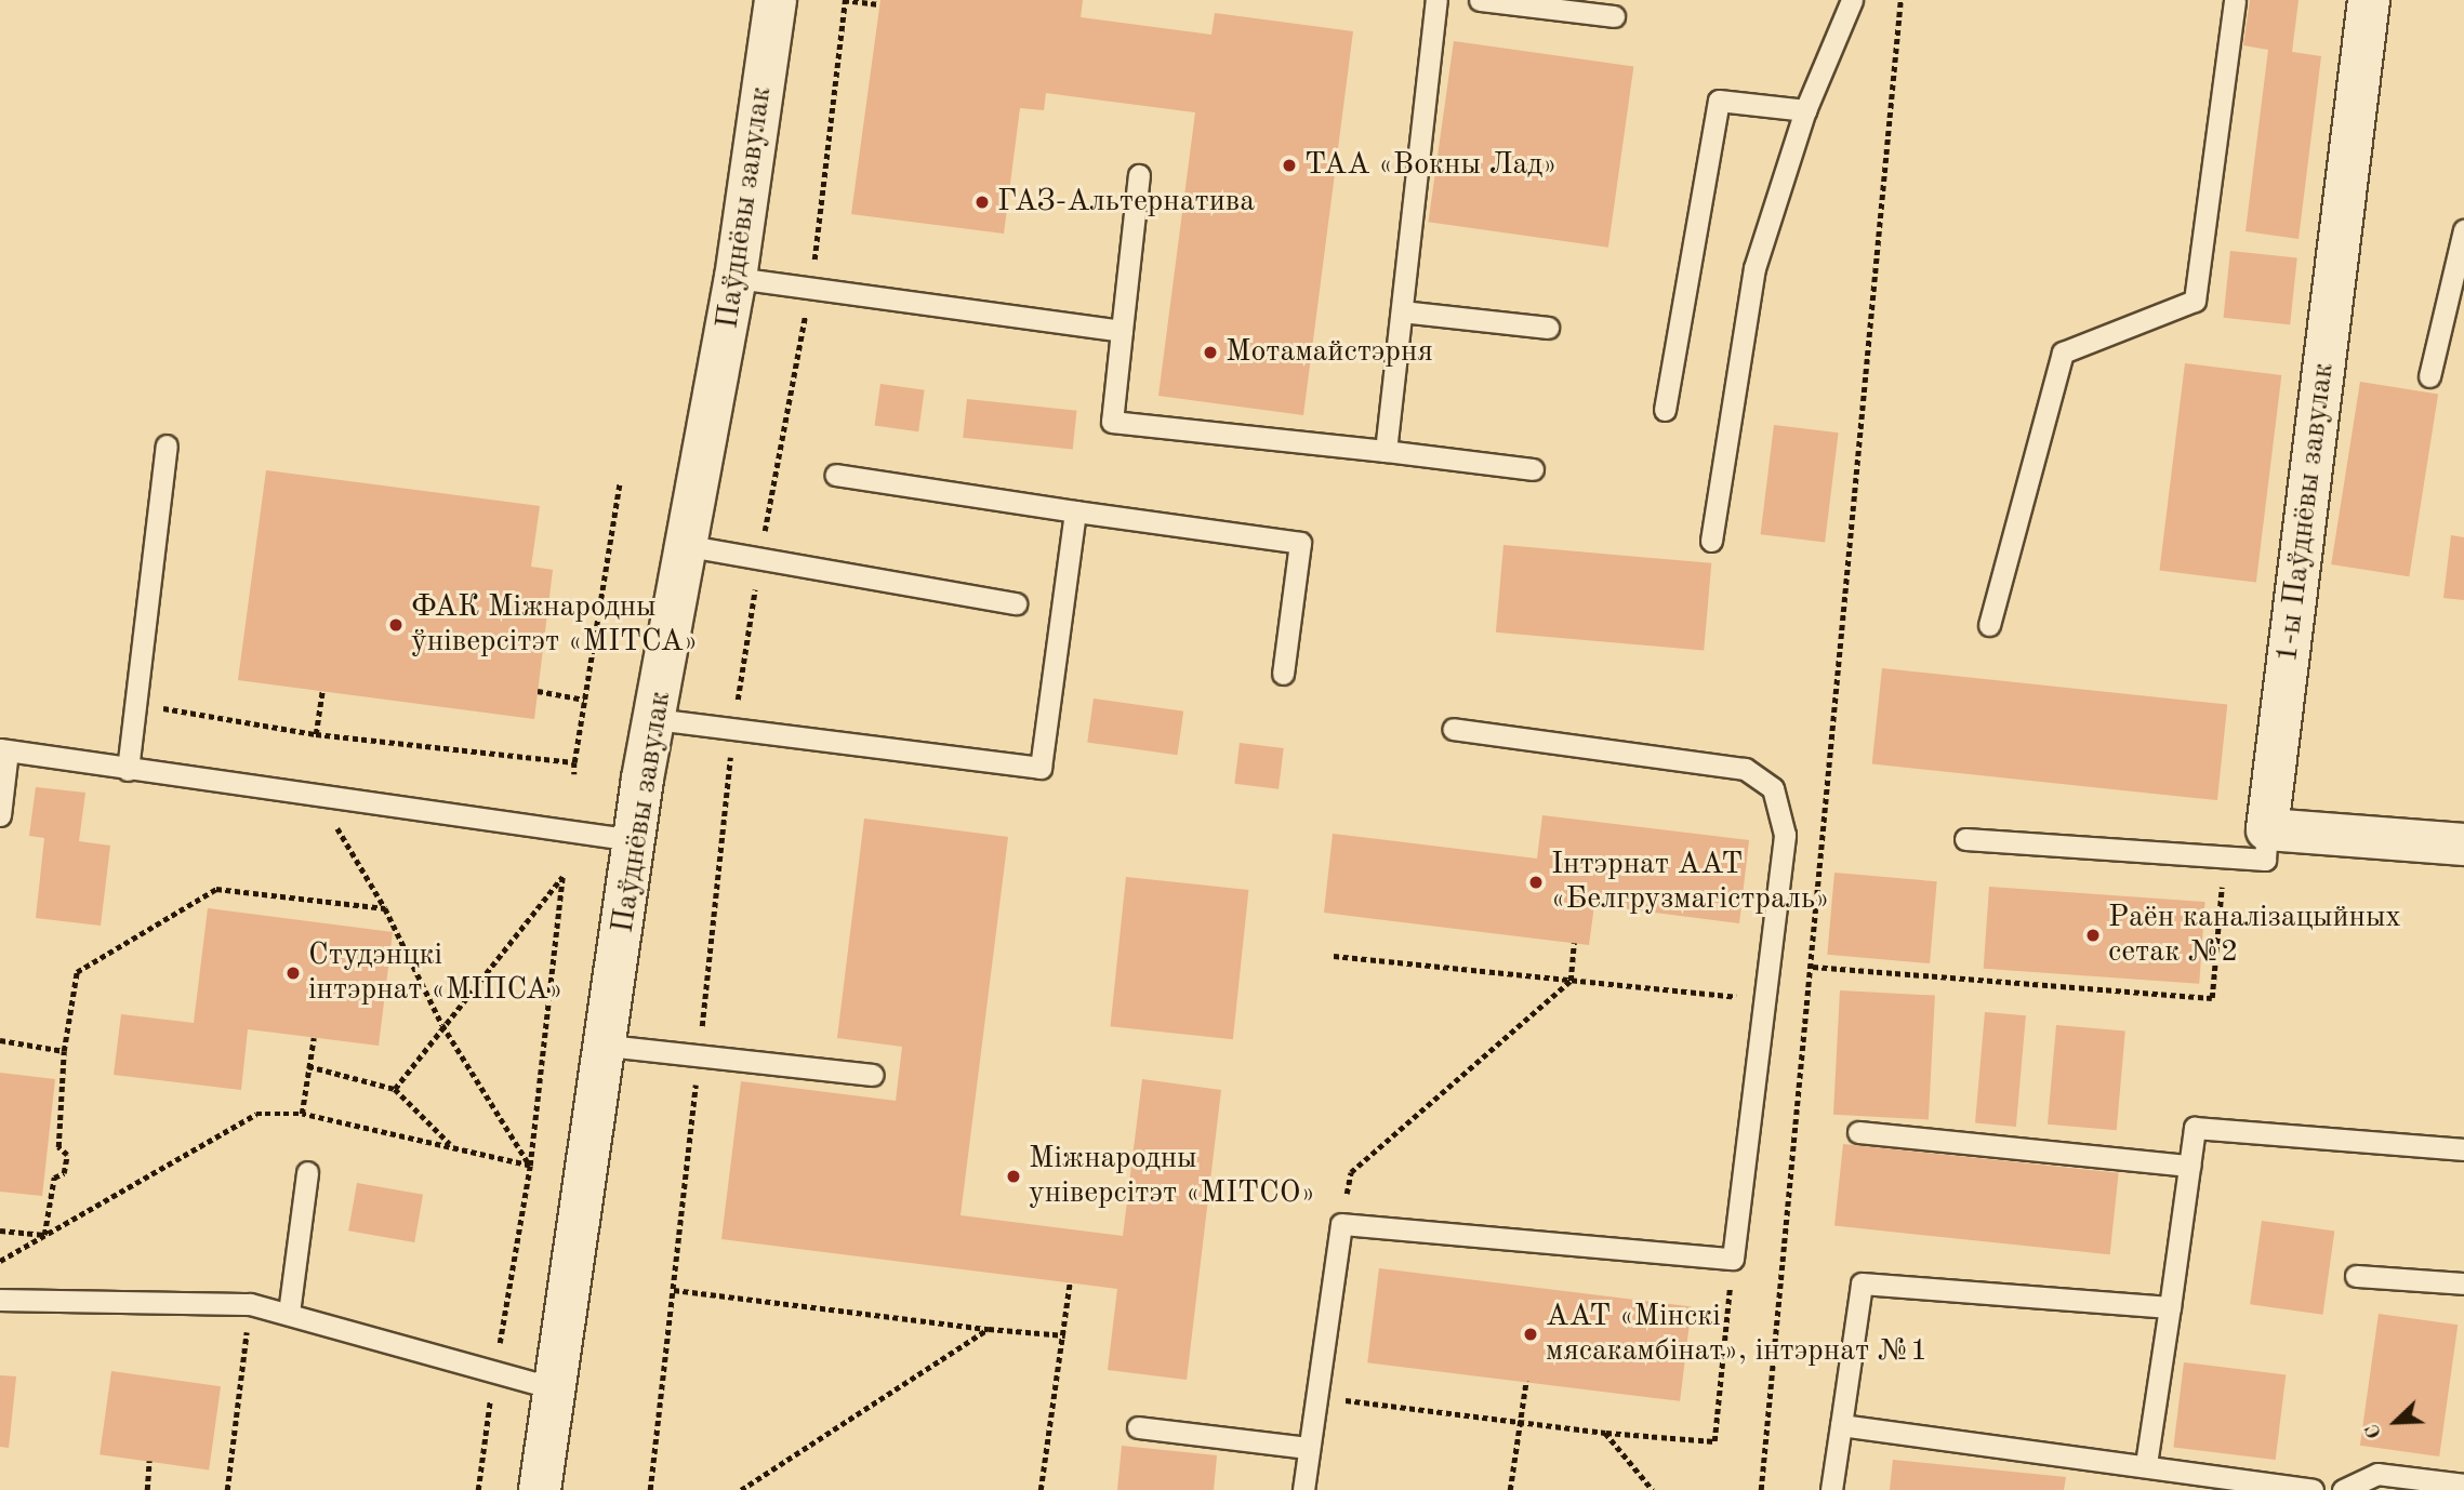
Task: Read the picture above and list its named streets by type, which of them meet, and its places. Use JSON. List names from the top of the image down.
{
  "streets": {
    "street": ["Паўднёвы завулак", "1-ы Паўднёвы завулак"]
  },
  "places": [
    "ТАА «Вокны Лад»",
    "ГАЗ-Альтернатива",
    "Мотамайстэрня",
    "ФАК Міжнародны ўніверсітэт «МІТСА»",
    "Інтэрнат ААТ «Белгрузмагістраль»",
    "Раён каналізацыйных сетак №2",
    "Студэнцкі інтэрнат «МІПСА»",
    "Міжнародны універсітэт «МІТСО»",
    "ААТ «Мінскі мясакамбінат», інтэрнат №1"
  ],
  "north": "bottom left"
}
